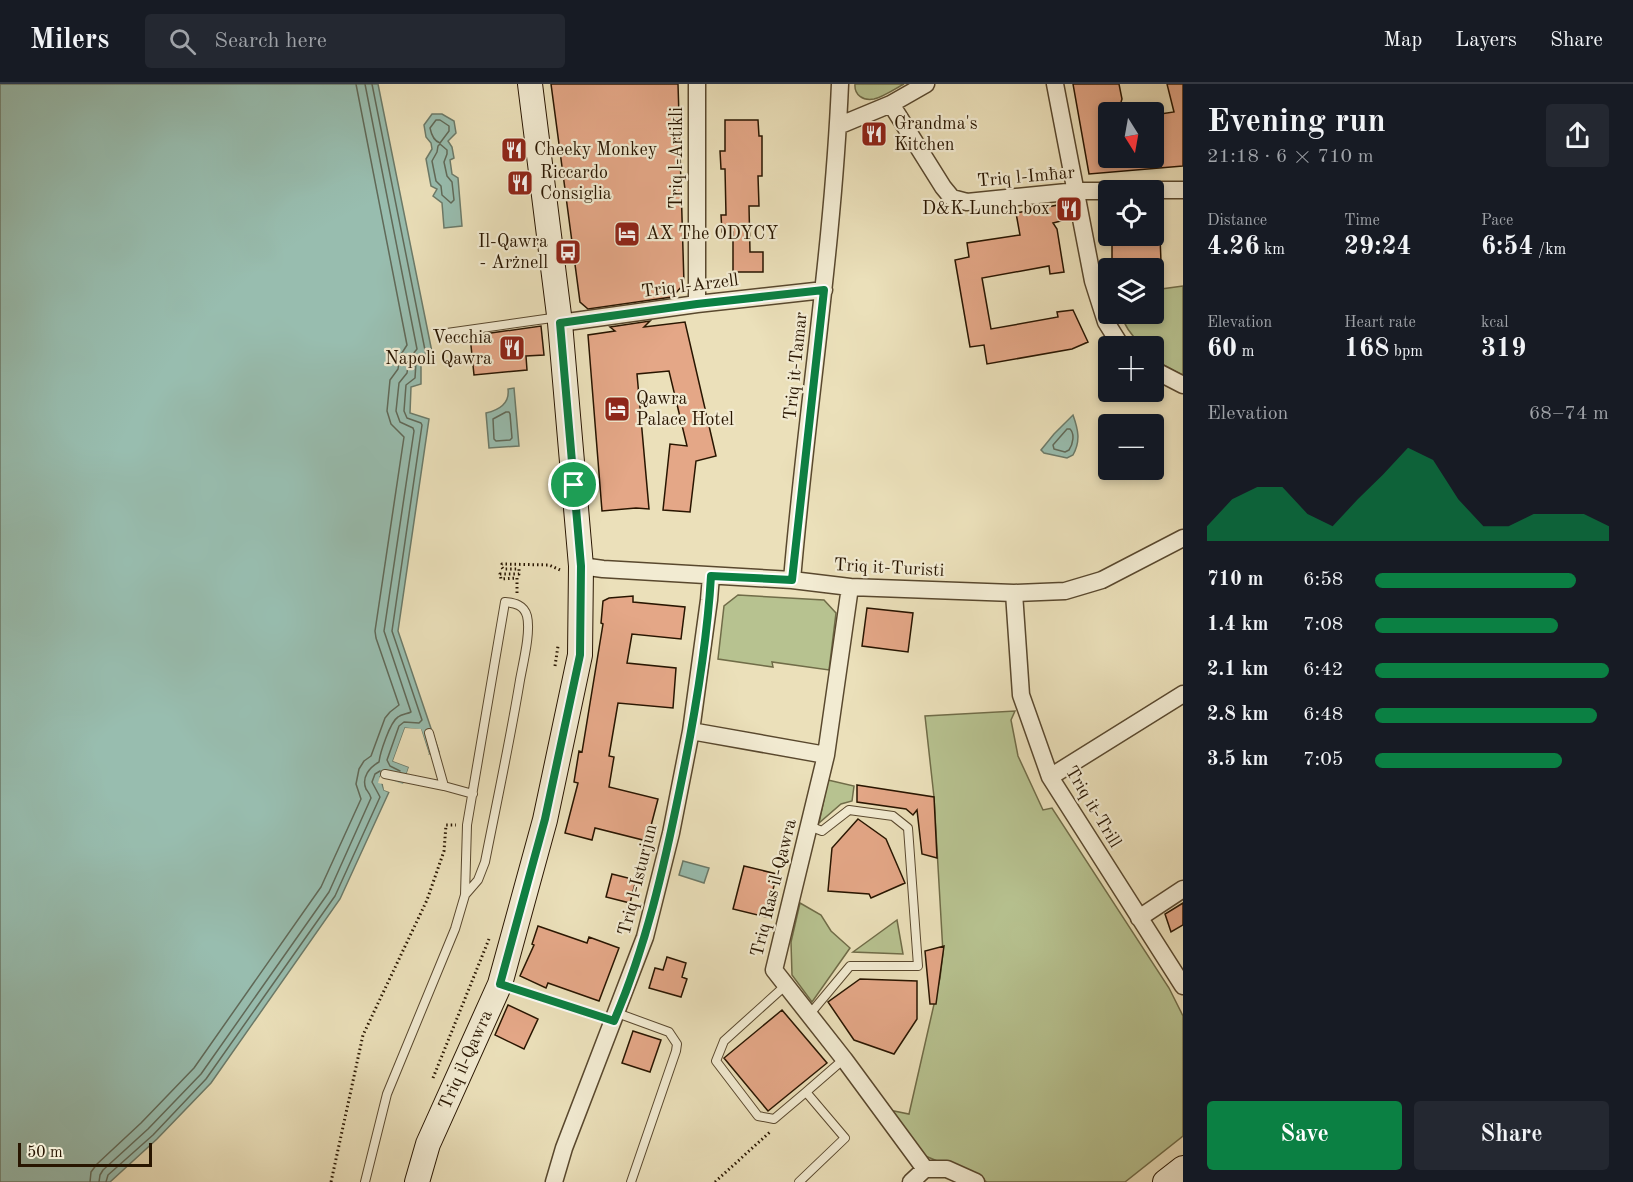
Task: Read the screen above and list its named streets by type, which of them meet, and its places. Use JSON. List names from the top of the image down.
{
  "streets": {
    "street": [
      "Triq l-Artikli",
      "Triq l-Imħar",
      "Triq l-Arzell",
      "Triq it-Tamar",
      "Triq it-Turisti",
      "Triq it-Trill",
      "Triq l-Isturjun",
      "Triq Ras il-Qawra",
      "Triq il-Qawra"
    ]
  },
  "crossings": [
    ["Triq l-Artikli", "Triq l-Arzell"],
    ["Triq l-Arzell", "Triq it-Tamar"],
    ["Triq l-Arzell", "Triq il-Qawra"],
    ["Triq it-Tamar", "Triq it-Turisti"],
    ["Triq it-Turisti", "Triq it-Trill"],
    ["Triq it-Turisti", "Triq l-Isturjun"],
    ["Triq it-Turisti", "Triq Ras il-Qawra"],
    ["Triq it-Turisti", "Triq il-Qawra"]
  ],
  "places": {
    "restaurant": [
      "Grandma's Kitchen",
      "Cheeky Monkey",
      "Riccardo Consiglia",
      "D&K Lunch box",
      "Vecchia Napoli Qawra"
    ],
    "hotel": ["AX The ODYCY", "Qawra Palace Hotel"],
    "bus stop": ["Il-Qawra - Arżnell"]
  },
  "scale_bar": "50 m",
  "north": "bottom",
  "page": {
    "header": "Milers",
    "search": "Search here",
    "nav": ["Map", "Layers", "Share"],
    "heading": ["Evening run", "21:18 · 6 × 710 m"],
    "map_buttons": ["+", "−"],
    "stats": [
      ["Distance", "4.26 km"],
      ["Time", "29:24"],
      ["Pace", "6:54 /km"],
      ["Elevation", "60 m"],
      ["Heart rate", "168 bpm"],
      ["kcal", "319"]
    ],
    "chart": ["Elevation", "68–74 m"],
    "list": [
      {
        "name": "710 m",
        "note": "6:58"
      },
      {
        "name": "1.4 km",
        "note": "7:08"
      },
      {
        "name": "2.1 km",
        "note": "6:42"
      },
      {
        "name": "2.8 km",
        "note": "6:48"
      },
      {
        "name": "3.5 km",
        "note": "7:05"
      }
    ],
    "buttons": ["Save", "Share"],
    "scale": "50 m"
  }
}
